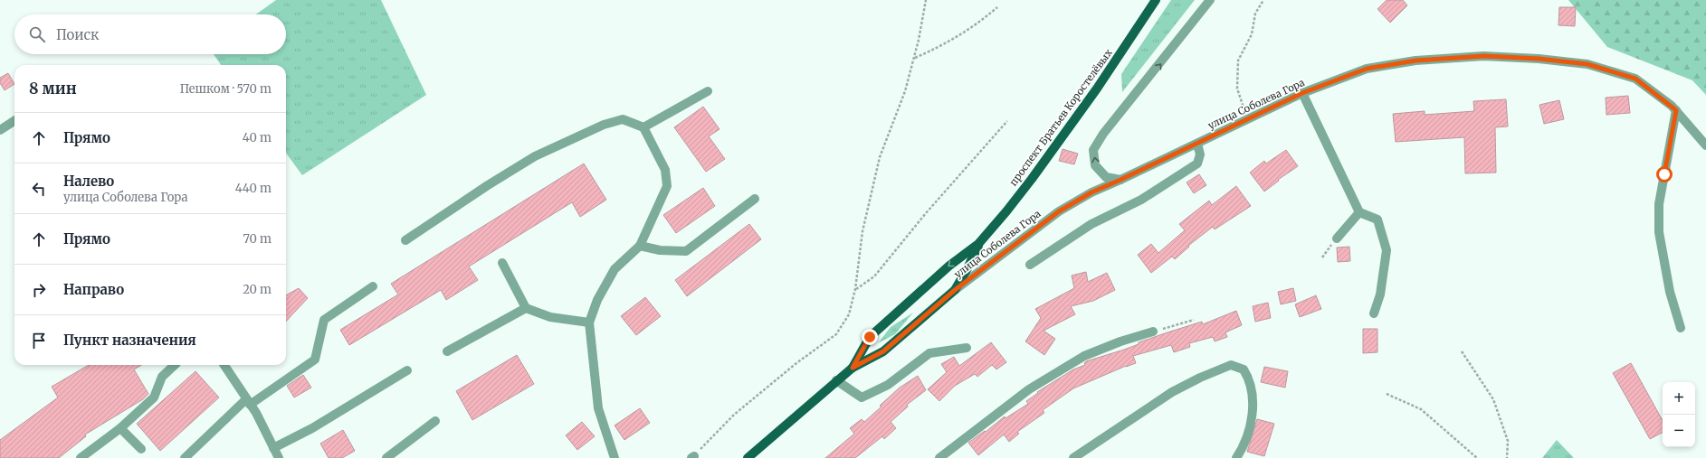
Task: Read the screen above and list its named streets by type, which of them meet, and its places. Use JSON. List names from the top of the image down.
{
  "streets": {
    "main road": ["проспект Братьев Коростелёвых"],
    "street": ["улица Соболева Гора"]
  },
  "crossings": [
    ["улица Соболева Гора", "проспект Братьев Коростелёвых"]
  ],
  "page": {
    "search": "Поиск",
    "heading": ["8 мин", "Пешком · 570 m"],
    "list": [
      ["Прямо", "40 m"],
      ["Налево", "улица Соболева Гора", "440 m"],
      ["Прямо", "70 m"],
      ["Направо", "20 m"],
      "Пункт назначения"
    ],
    "map_buttons": ["+", "−"]
  }
}
